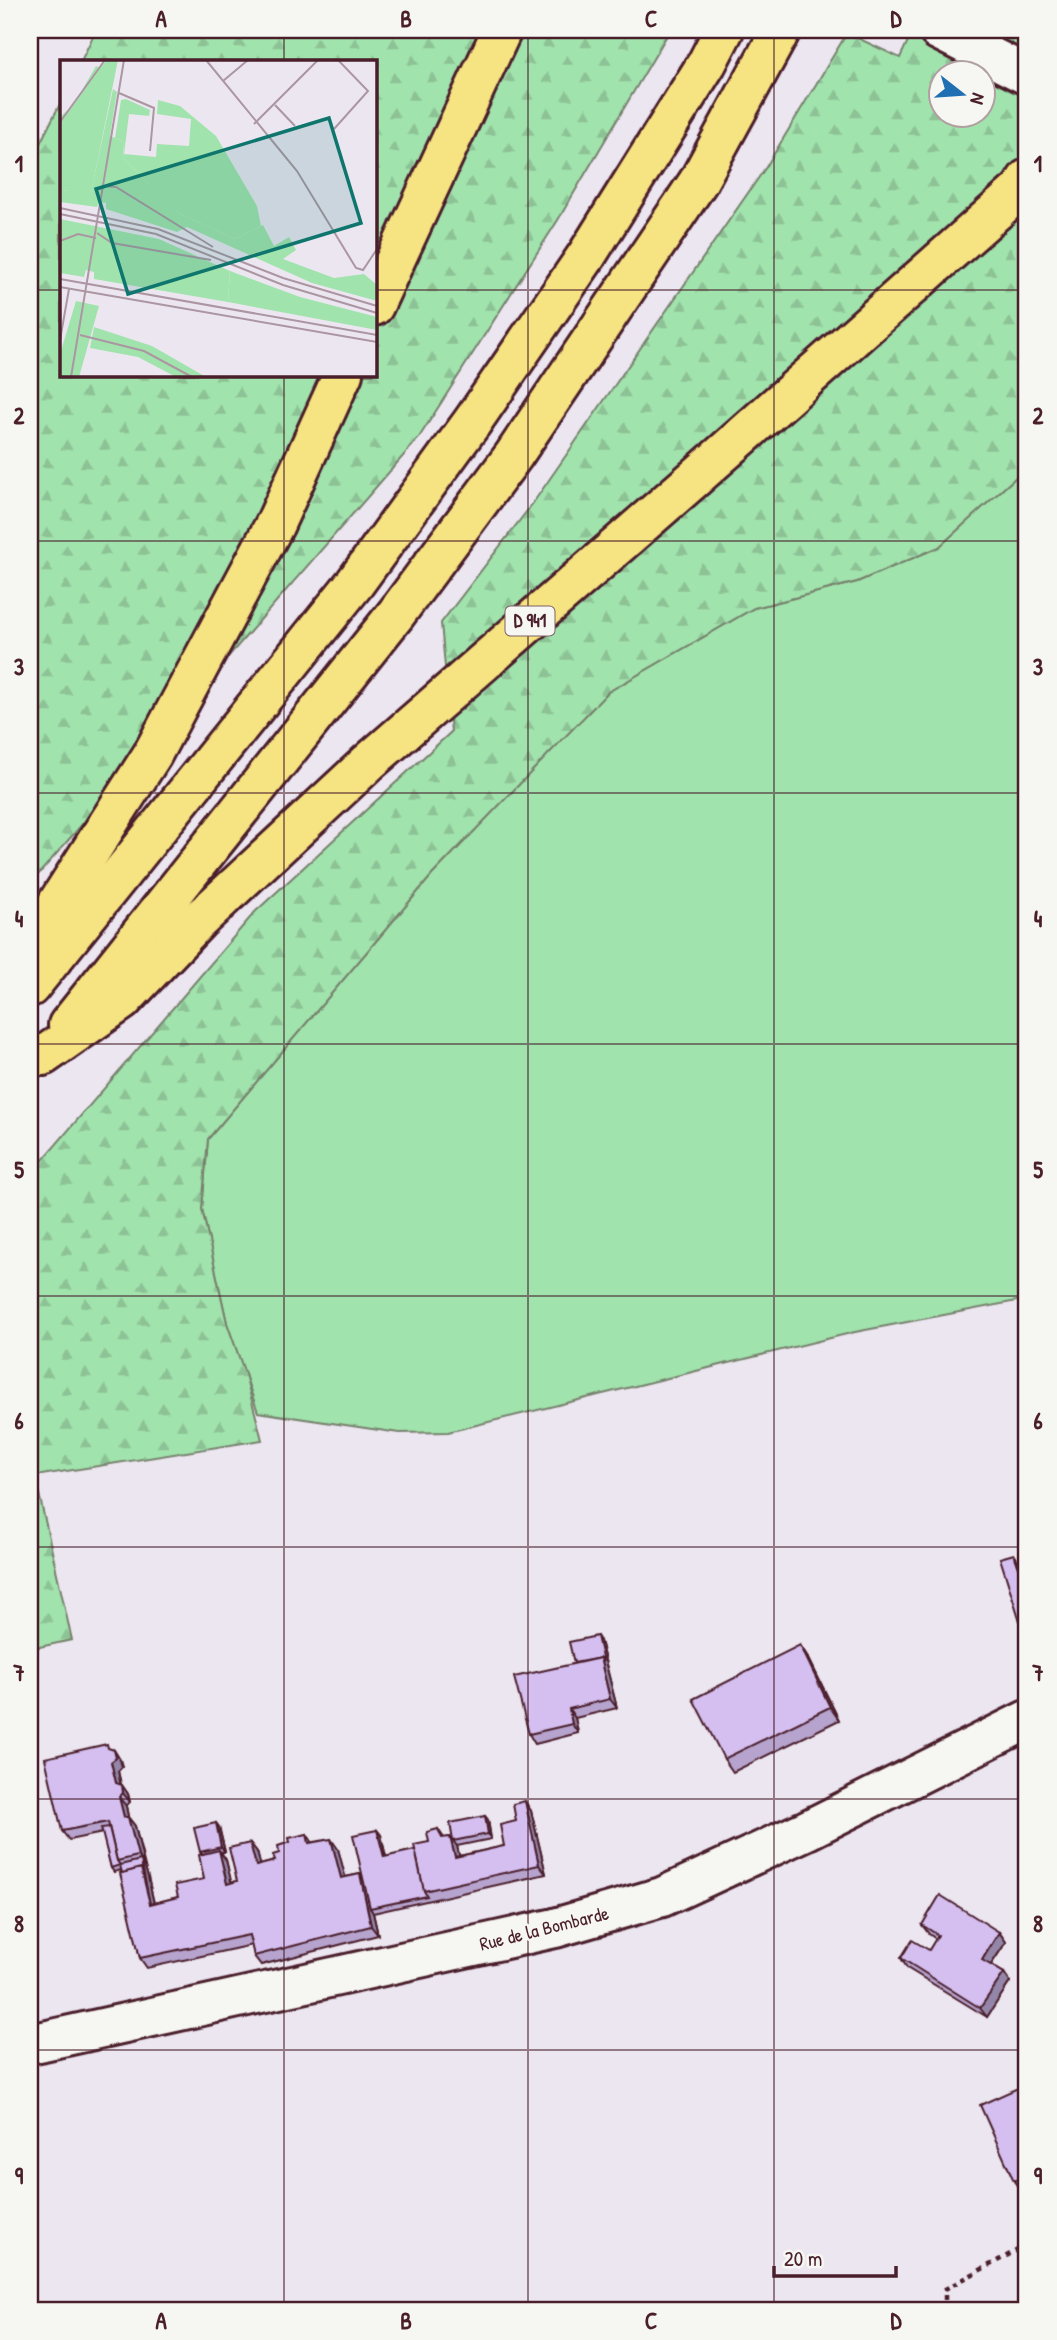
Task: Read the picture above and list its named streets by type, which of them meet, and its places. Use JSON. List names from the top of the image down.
{
  "streets": {
    "highway": ["D 941"],
    "street": ["Rue de la Bombarde"]
  },
  "scale_bar": "20 m",
  "north": "right",
  "grid": {
    "columns": [
      "A",
      "B",
      "C",
      "D"
    ],
    "rows": [
      "1",
      "2",
      "3",
      "4",
      "5",
      "6",
      "7",
      "8",
      "9"
    ]
  }
}
